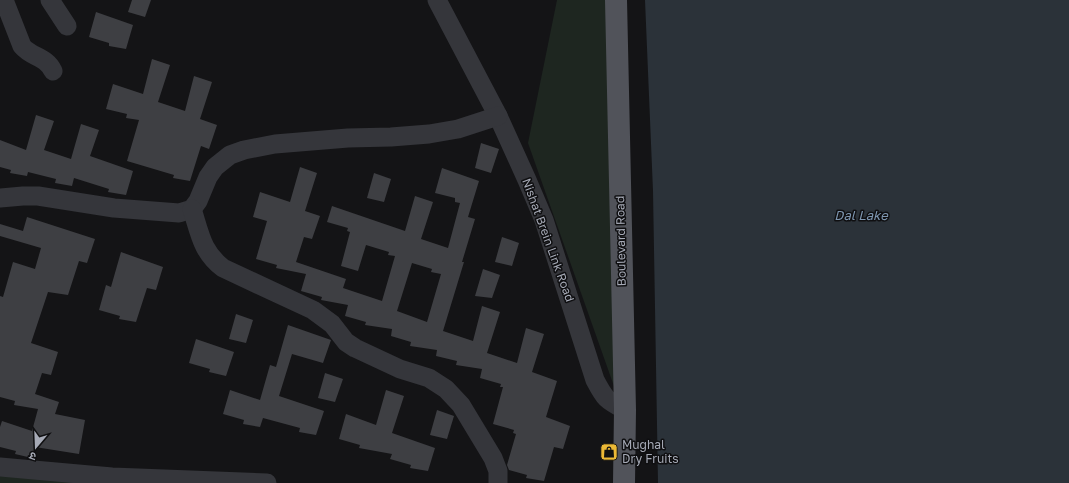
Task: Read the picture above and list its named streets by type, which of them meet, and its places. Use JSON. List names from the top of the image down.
{
  "streets": {
    "main road": ["Boulevard Road"],
    "street": ["Nishat Brein Link Road"]
  },
  "crossings": [
    ["Nishat Brein Link Road", "Boulevard Road"]
  ],
  "water": ["Dal Lake"],
  "places": {
    "shop": ["Mughal Dry Fruits"]
  },
  "north": "bottom"
}
